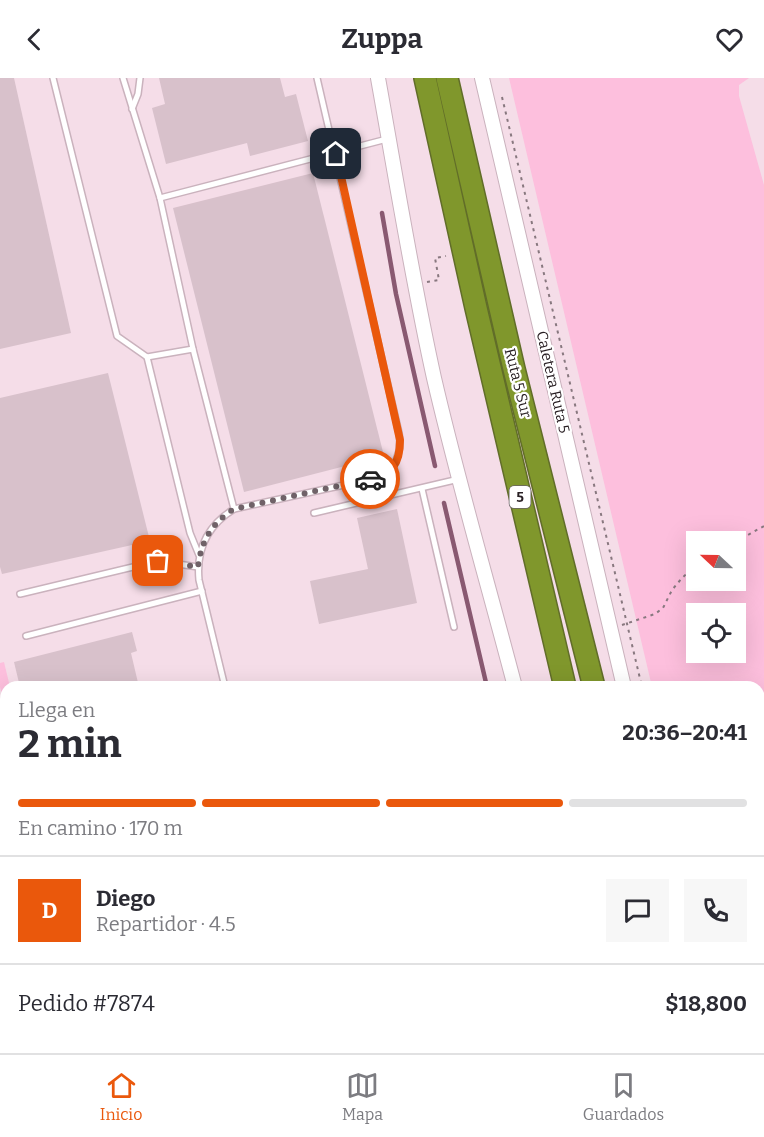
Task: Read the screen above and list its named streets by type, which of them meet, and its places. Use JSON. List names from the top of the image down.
{
  "streets": {
    "highway": ["Ruta 5 Sur", "5"],
    "street": ["Caletera Ruta 5"]
  },
  "north": "left",
  "page": {
    "header": "Zuppa",
    "heading": ["2 min", "Llega en", "20:36–20:41"],
    "panel": [
      "Diego",
      "Repartidor · 4.5",
      "Pedido #7874",
      "$18,800"
    ],
    "bar": "En camino · 170 m",
    "round": "D",
    "tabs": ["Inicio", "Mapa", "Guardados"]
  }
}
